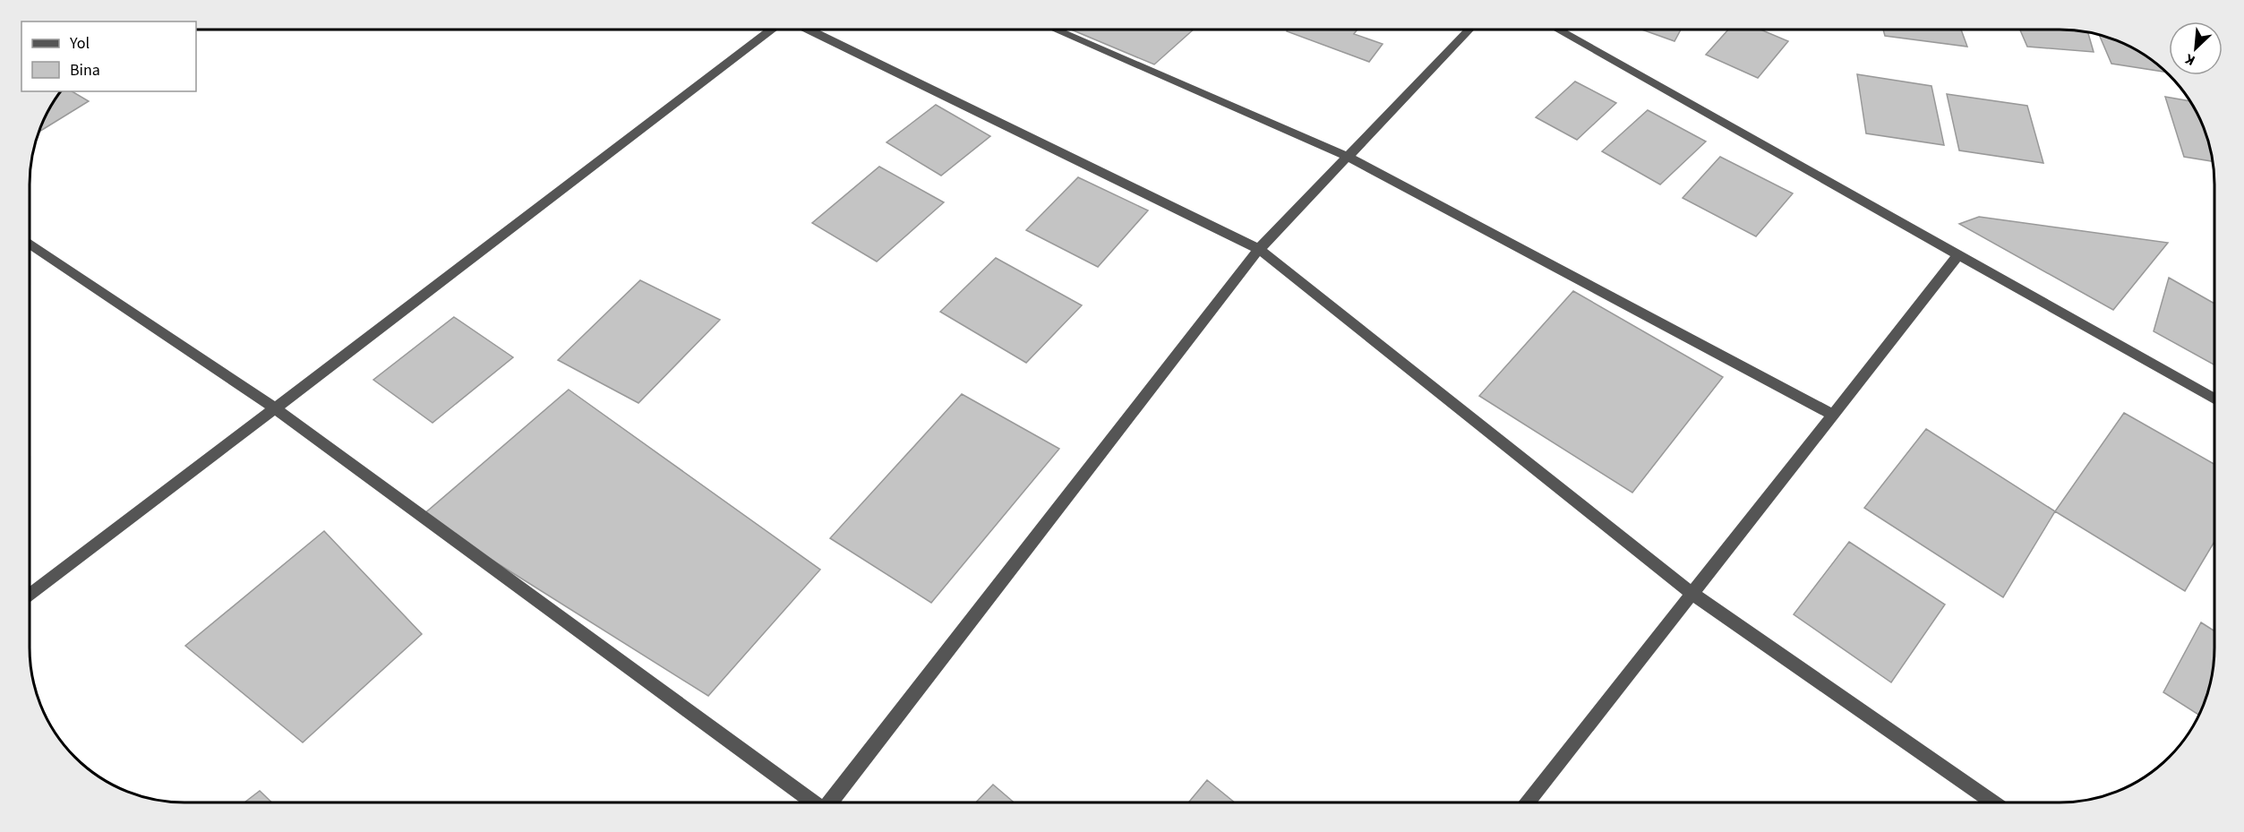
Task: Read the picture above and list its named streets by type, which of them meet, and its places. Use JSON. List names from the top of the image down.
{
  "legend": ["Yol", "Bina"],
  "north": "bottom left"
}
